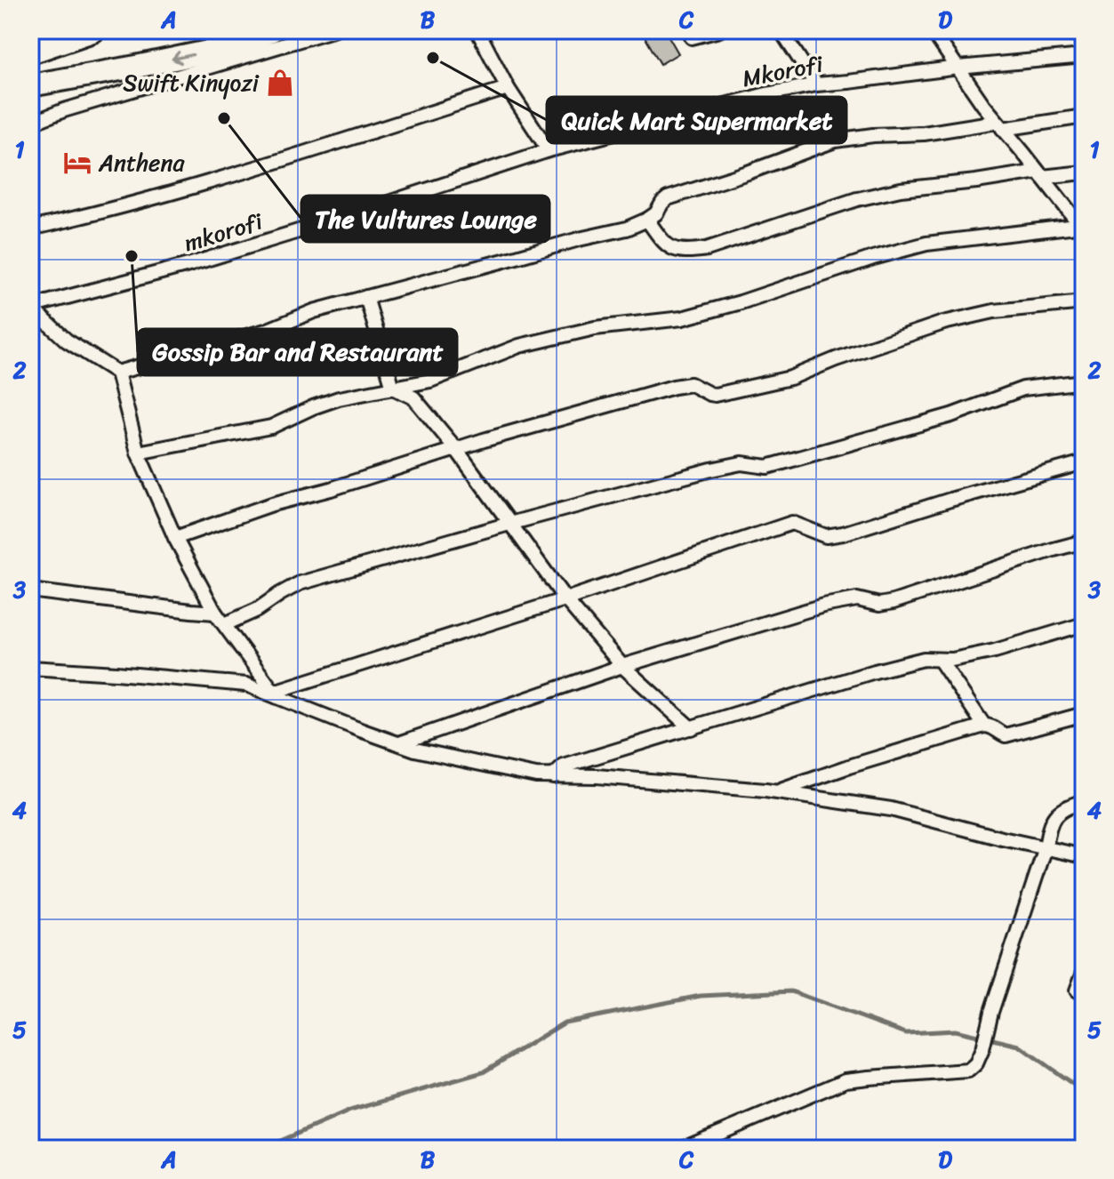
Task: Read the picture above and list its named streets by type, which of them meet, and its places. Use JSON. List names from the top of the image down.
{
  "streets": {
    "street": ["Mkorofi", "mkorofi"]
  },
  "crossings": [
    ["Mkorofi", "mkorofi"]
  ],
  "places": {
    "other": ["Quick Mart Supermarket", "The Vultures Lounge", "Gossip Bar and Restaurant"],
    "shop": ["Swift Kinyozi"],
    "hotel": ["Anthena"]
  },
  "grid": {
    "columns": [
      "A",
      "B",
      "C",
      "D"
    ],
    "rows": [
      "1",
      "2",
      "3",
      "4",
      "5"
    ]
  }
}
